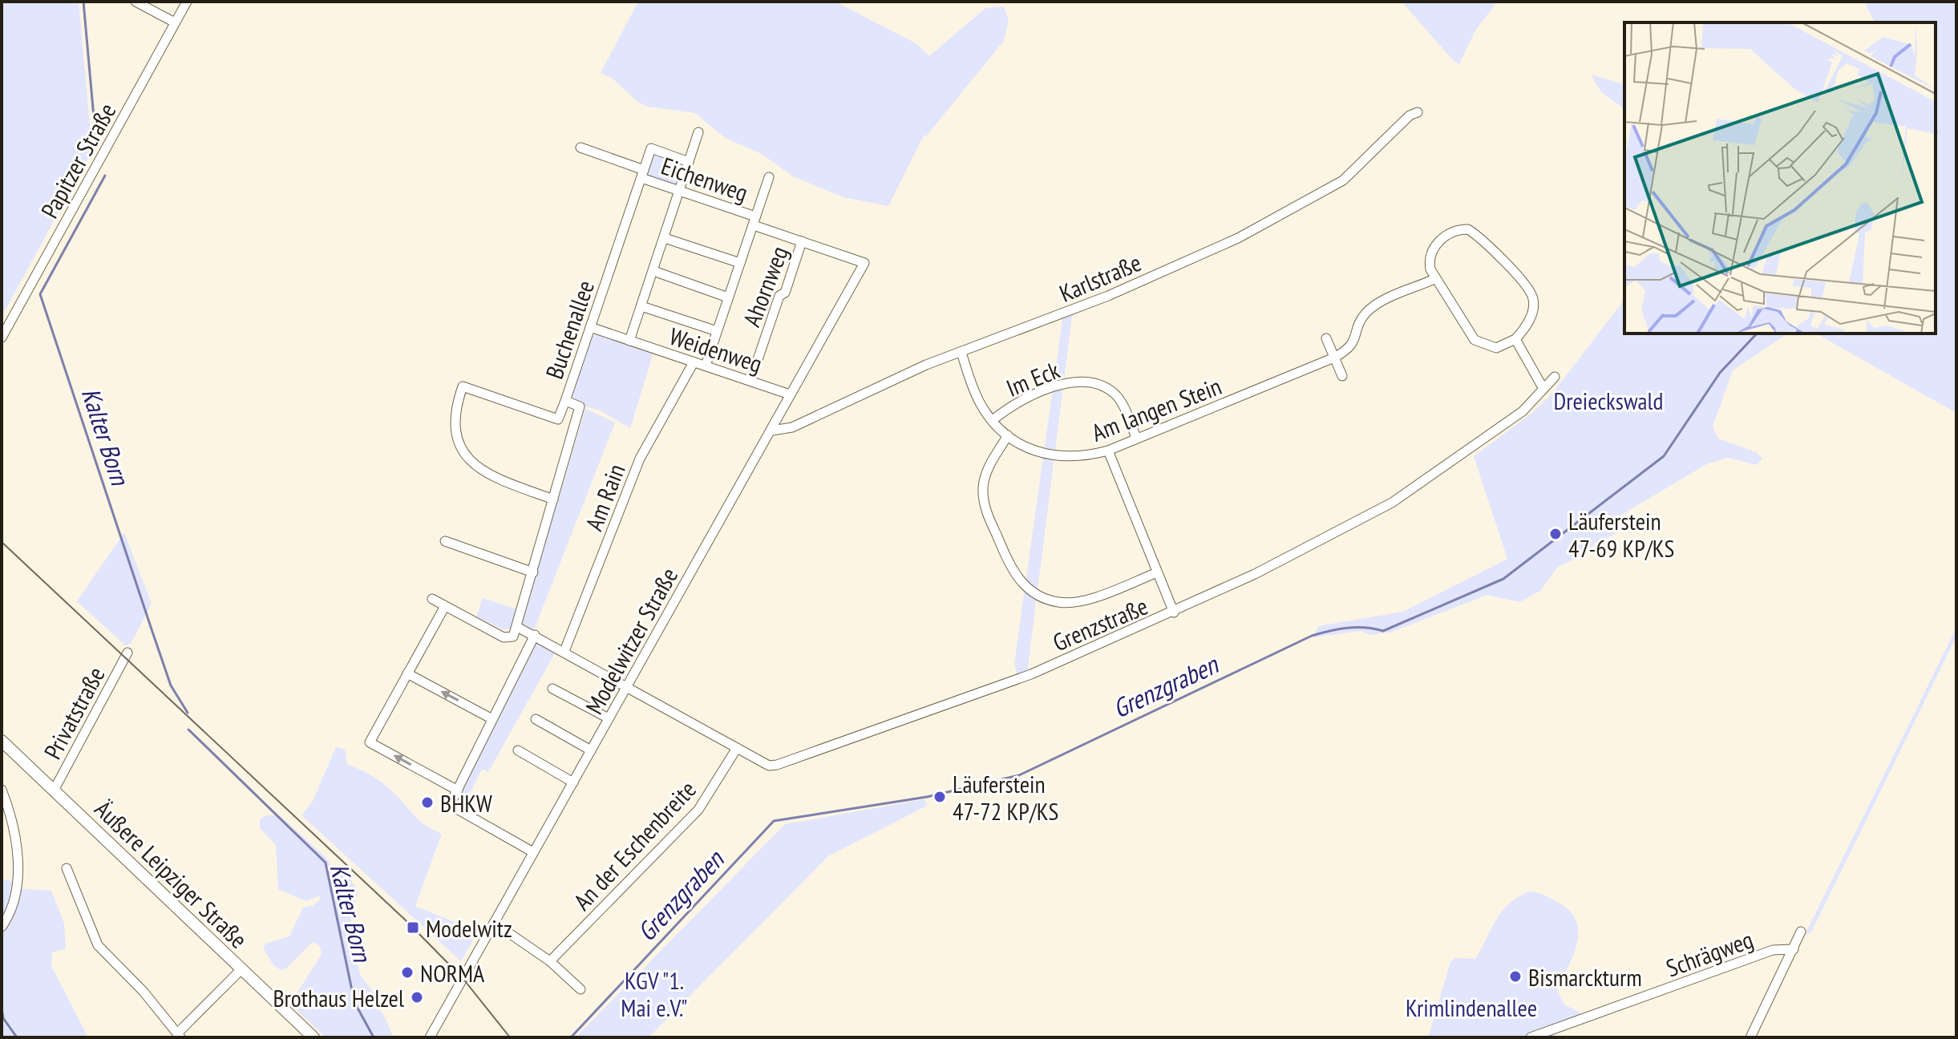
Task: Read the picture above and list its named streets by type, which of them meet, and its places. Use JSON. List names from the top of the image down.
{
  "streets": {
    "street": [
      "Papitzer Straße",
      "Eichenweg",
      "Karlstraße",
      "Ahornweg",
      "Buchenallee",
      "Weidenweg",
      "Im Eck",
      "Am langen Stein",
      "Am Rain",
      "Grenzstraße",
      "Modelwitzer Straße",
      "Privatstraße",
      "An der Eschenbreite",
      "Äußere Leipziger Straße",
      "Schrägweg"
    ]
  },
  "crossings": [
    ["Eichenweg", "Ahornweg"],
    ["Eichenweg", "Buchenallee"],
    ["Eichenweg", "Modelwitzer Straße"],
    ["Karlstraße", "Am langen Stein"],
    ["Karlstraße", "Modelwitzer Straße"],
    ["Ahornweg", "Weidenweg"],
    ["Buchenallee", "Weidenweg"],
    ["Buchenallee", "Grenzstraße"],
    ["Weidenweg", "Am Rain"],
    ["Weidenweg", "Modelwitzer Straße"],
    ["Im Eck", "Am langen Stein"],
    ["Am Rain", "Grenzstraße"],
    ["Grenzstraße", "Modelwitzer Straße"],
    ["Grenzstraße", "An der Eschenbreite"],
    ["Privatstraße", "Äußere Leipziger Straße"]
  ],
  "water": ["Kalter Born", "Grenzgraben"],
  "parks": ["Dreieckswald", "KGV \"1. Mai e.V.\"", "Krimlindenallee"],
  "places": {
    "other": [
      "Läuferstein 47-69 KP/KS",
      "Läuferstein 47-72 KP/KS",
      "BHKW",
      "NORMA",
      "Bismarckturm",
      "Brothaus Helzel"
    ],
    "transit": ["Modelwitz"]
  }
}
